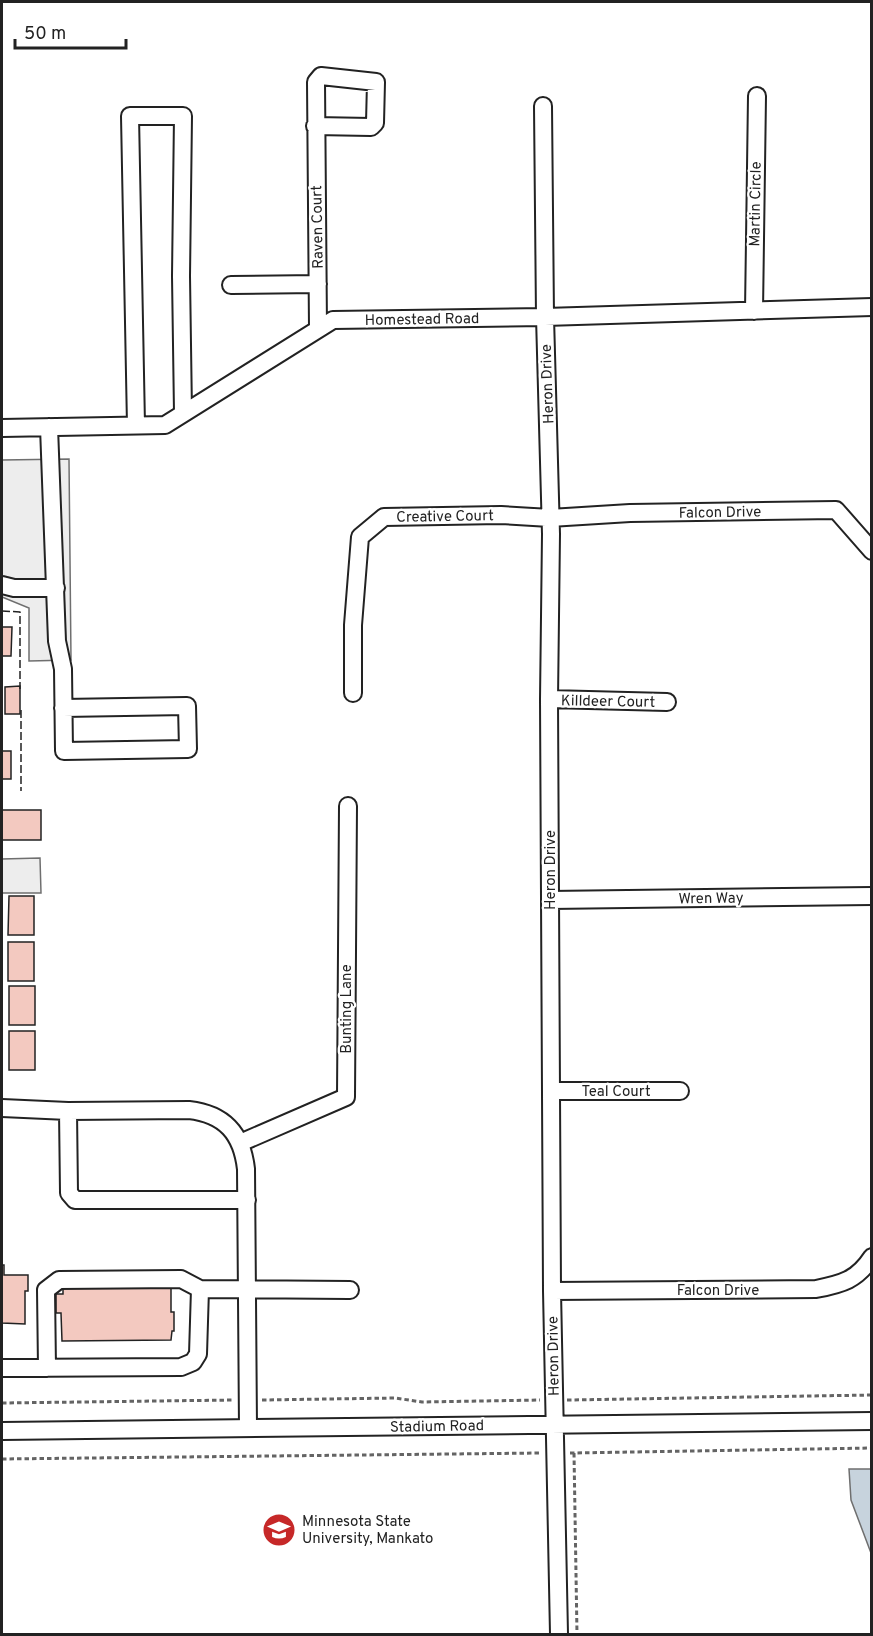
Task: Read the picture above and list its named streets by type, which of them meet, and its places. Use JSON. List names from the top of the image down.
{
  "streets": {
    "street": [
      "Martin Circle",
      "Raven Court",
      "Homestead Road",
      "Heron Drive",
      "Falcon Drive",
      "Creative Court",
      "Killdeer Court",
      "Wren Way",
      "Bunting Lane",
      "Teal Court",
      "Stadium Road"
    ]
  },
  "crossings": [
    ["Martin Circle", "Homestead Road"],
    ["Raven Court", "Homestead Road"],
    ["Homestead Road", "Heron Drive"],
    ["Heron Drive", "Falcon Drive"],
    ["Heron Drive", "Creative Court"],
    ["Heron Drive", "Killdeer Court"],
    ["Heron Drive", "Wren Way"],
    ["Heron Drive", "Teal Court"],
    ["Heron Drive", "Stadium Road"],
    ["Falcon Drive", "Creative Court"]
  ],
  "places": {
    "school or university": ["Minnesota State University, Mankato"]
  },
  "scale_bar": "50 m"
}
